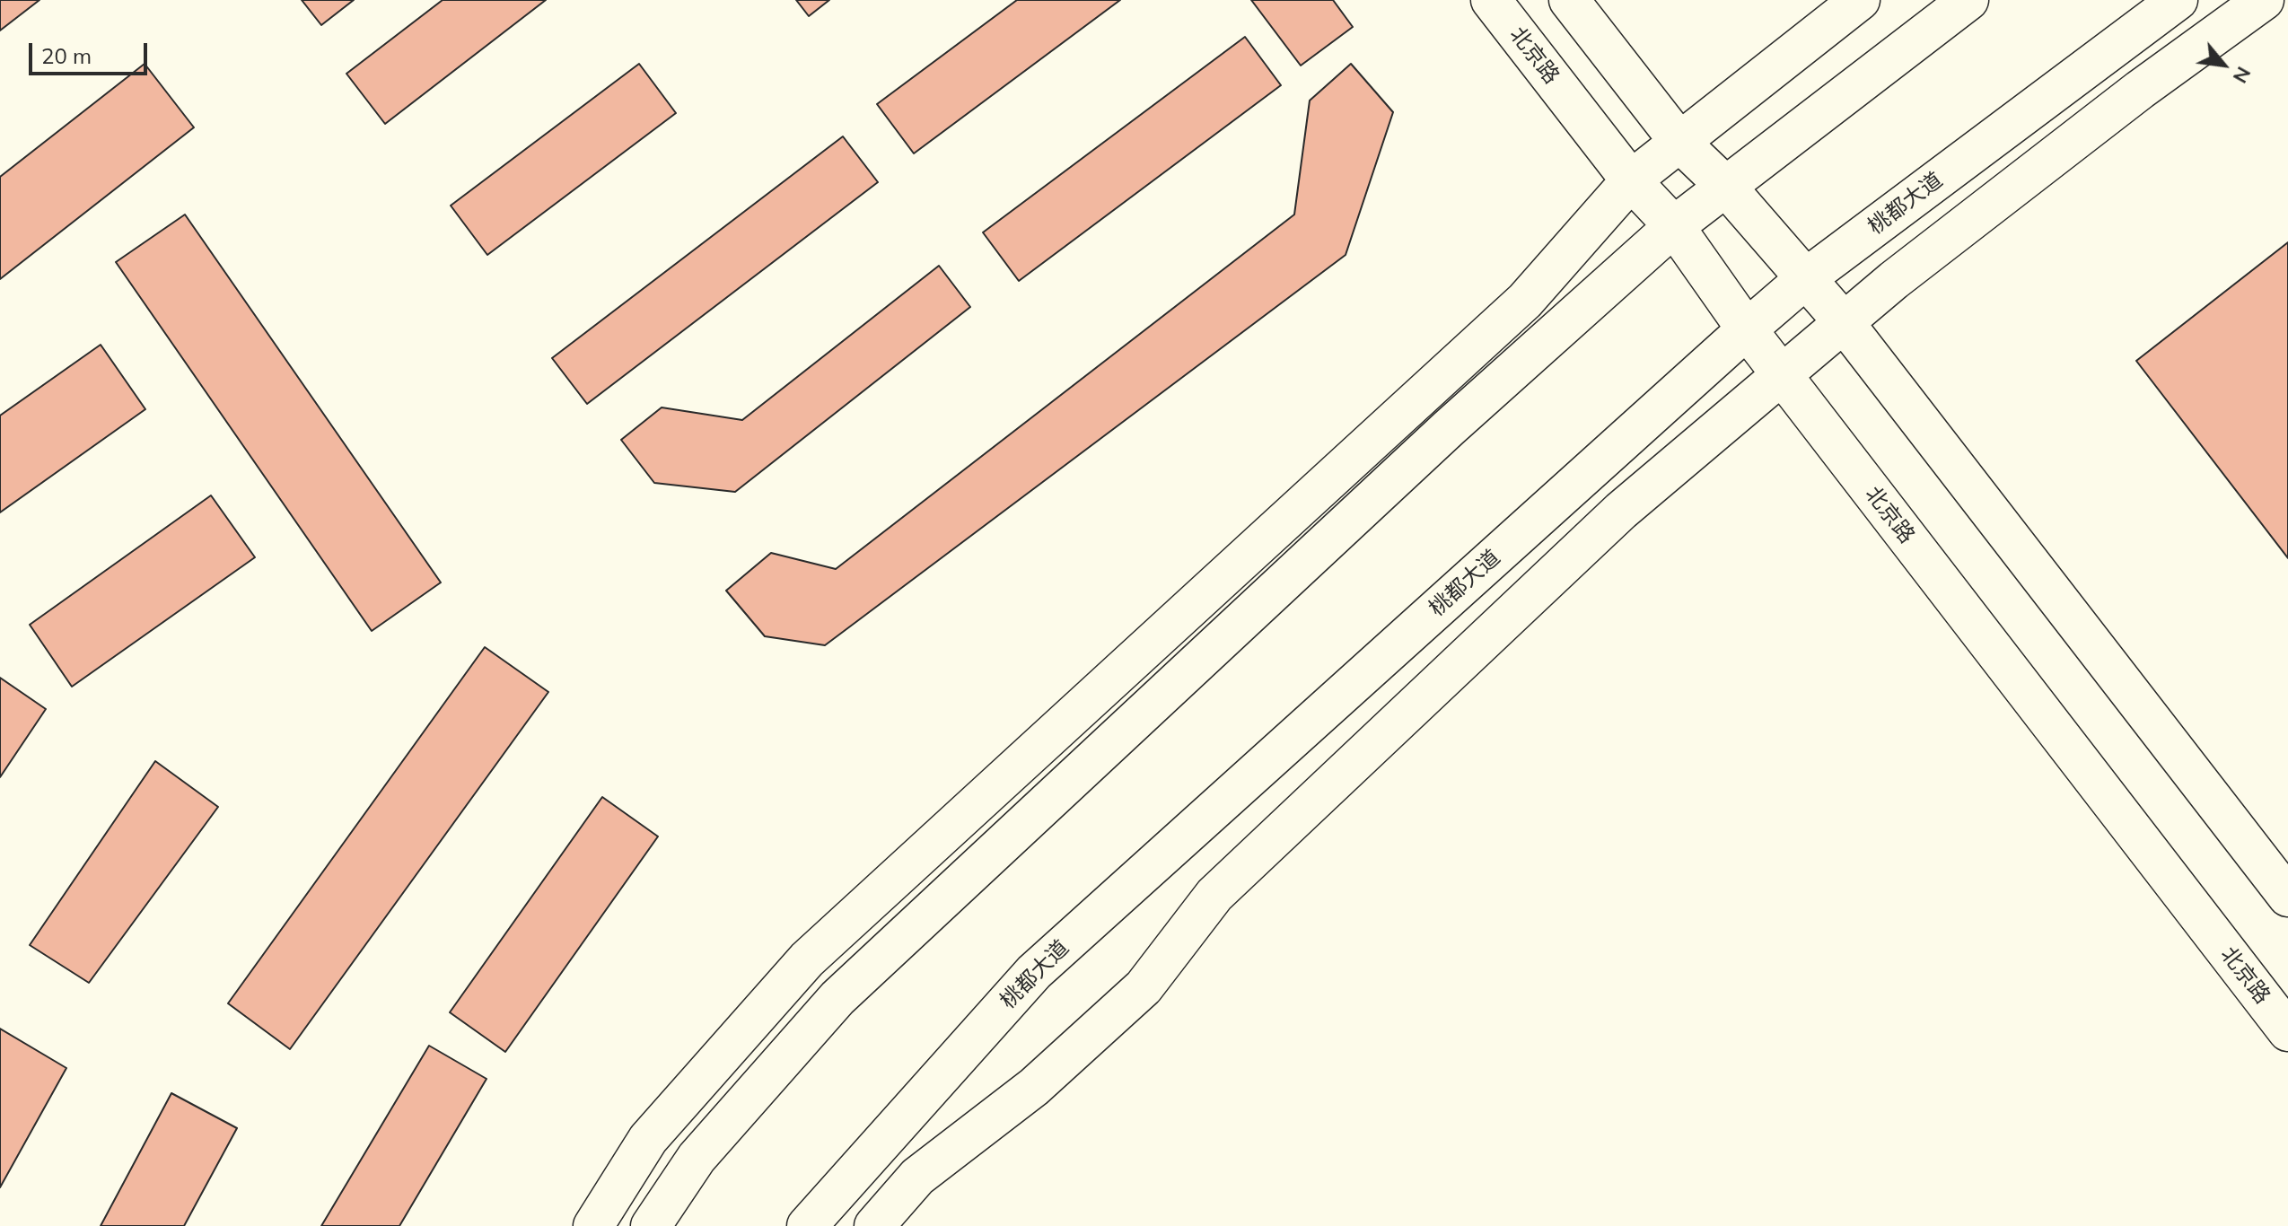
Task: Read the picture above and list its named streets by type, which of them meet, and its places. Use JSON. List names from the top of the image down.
{
  "streets": {
    "street": ["北京路", "桃都大道"]
  },
  "crossings": [
    ["北京路", "桃都大道"]
  ],
  "scale_bar": "20 m",
  "north": "bottom right"
}
